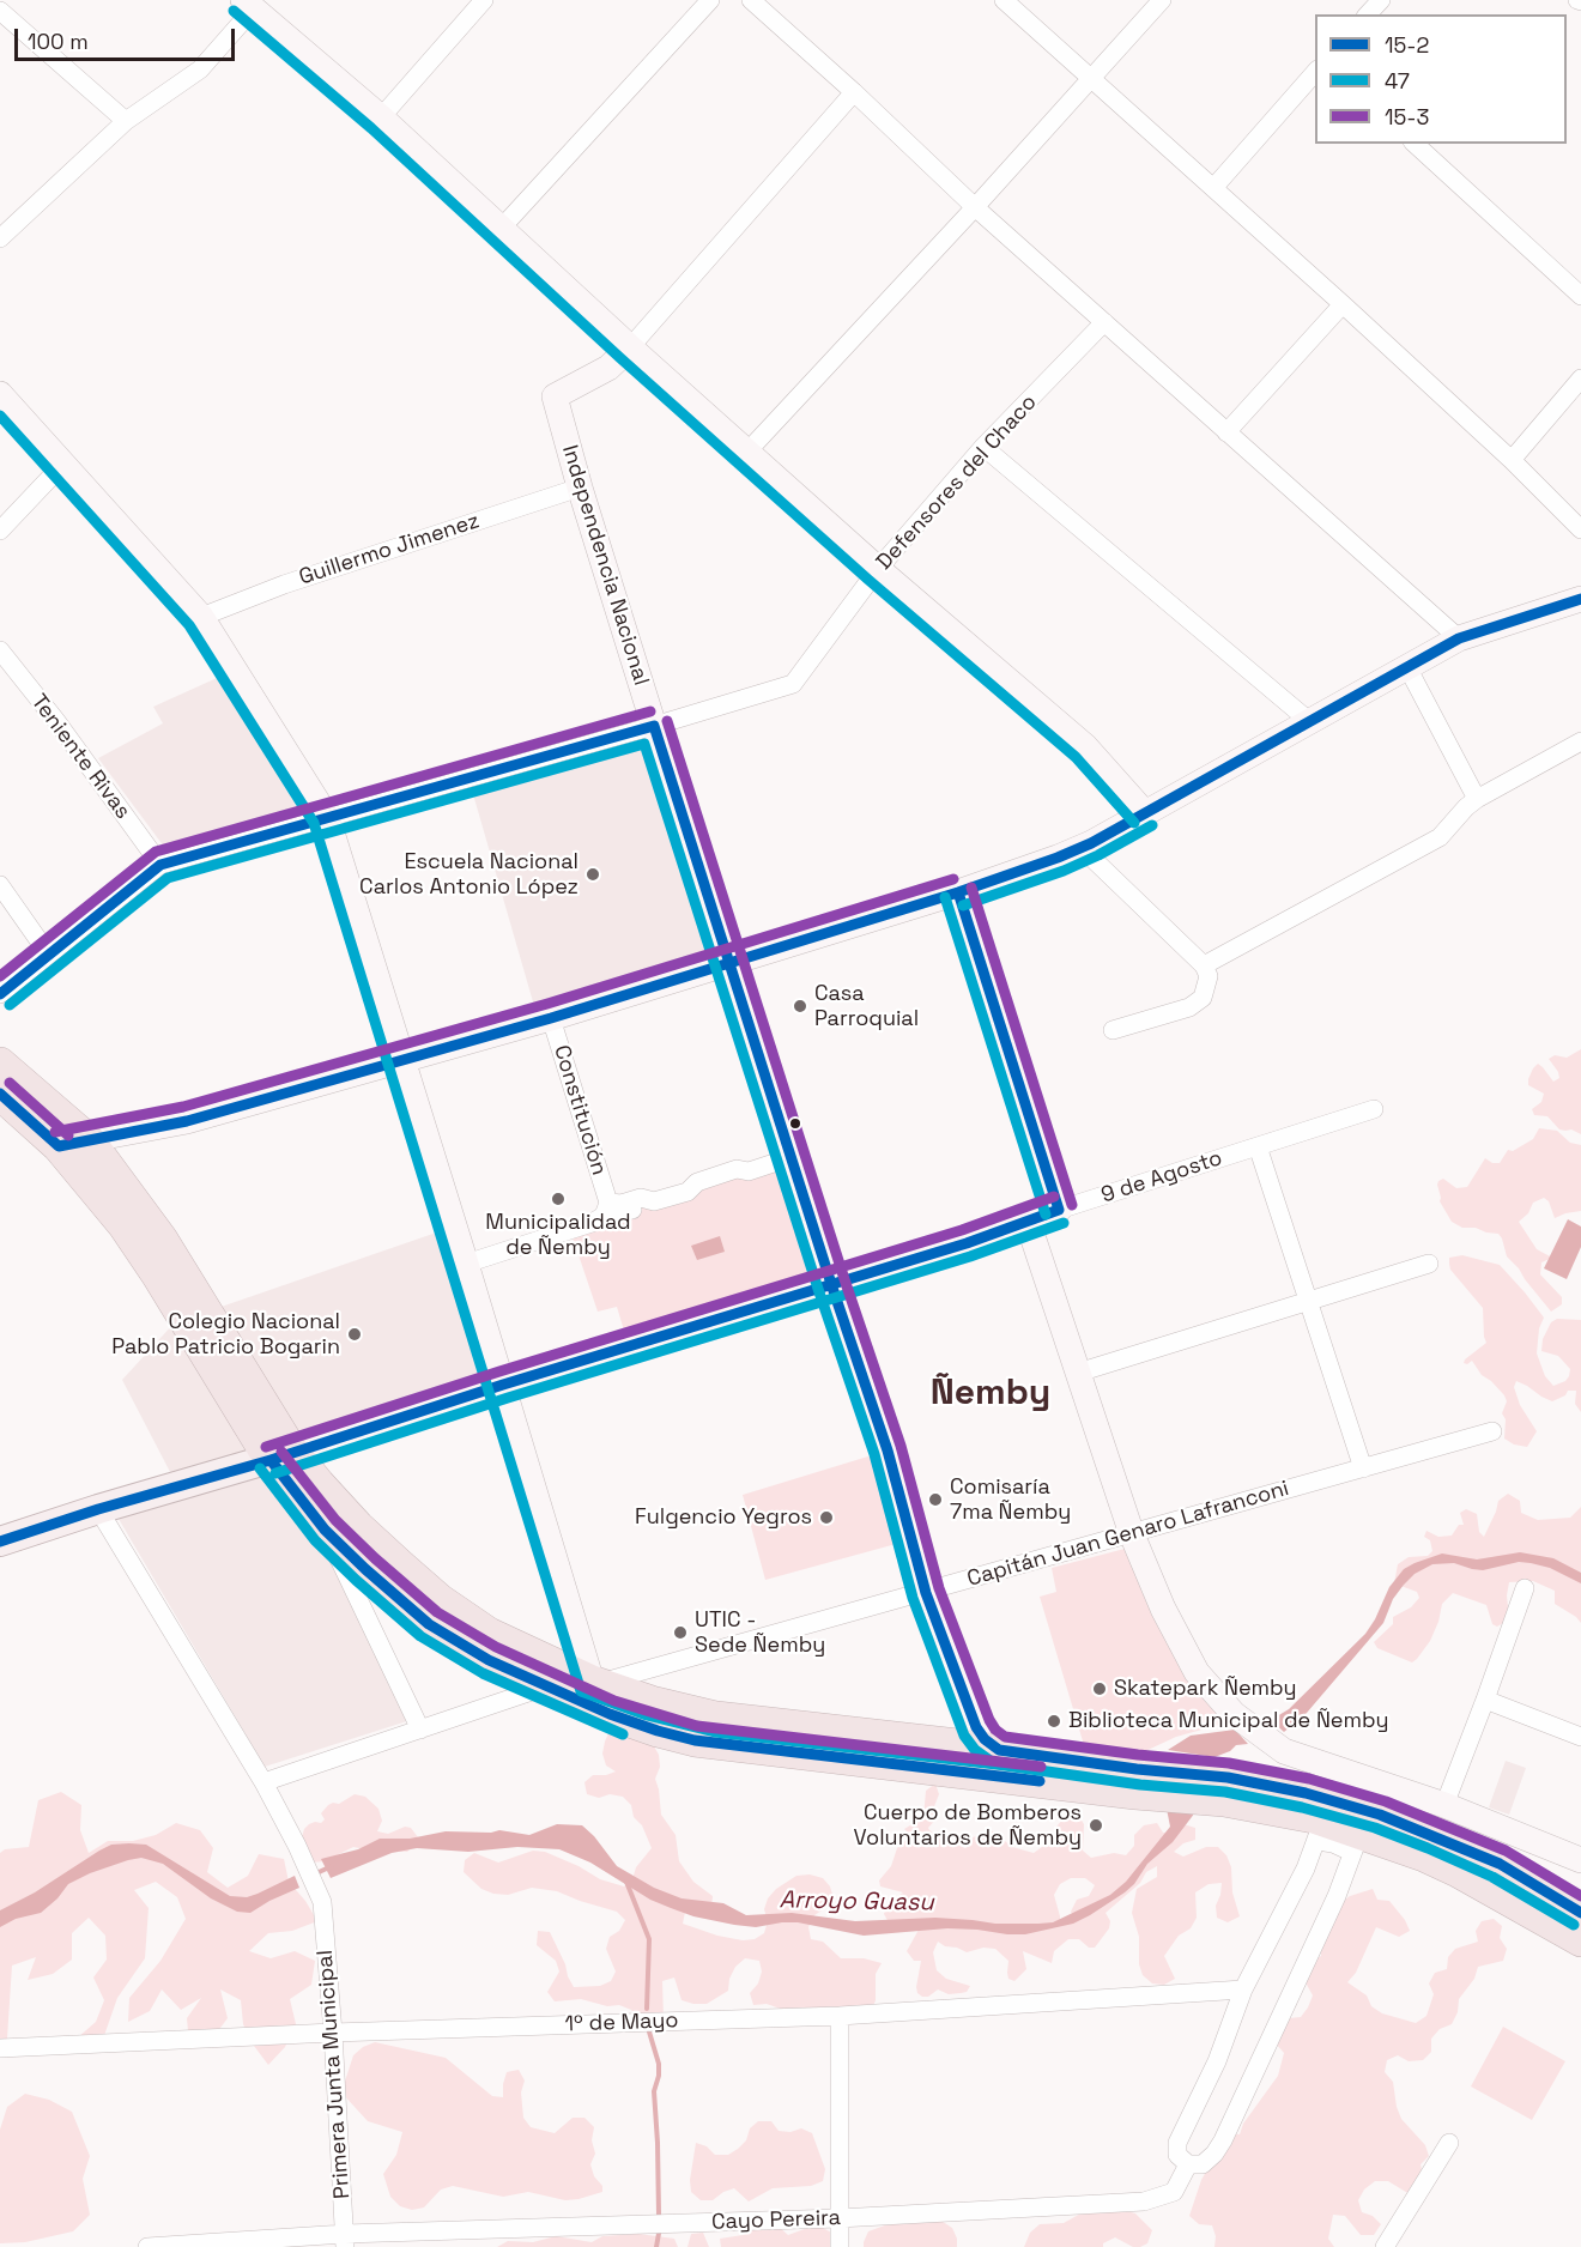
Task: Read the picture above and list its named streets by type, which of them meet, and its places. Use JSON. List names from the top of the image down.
{
  "streets": {
    "street": [
      "Defensores del Chaco",
      "Guillermo Jimenez",
      "Independencia Nacional",
      "Teniente Rivas",
      "Constitución",
      "9 de Agosto",
      "Capitán Juan Genaro Lafranconi",
      "1º de Mayo",
      "Primera Junta Municipal",
      "Cayo Pereira"
    ]
  },
  "crossings": [
    ["Defensores del Chaco", "Independencia Nacional"],
    ["Defensores del Chaco", "Teniente Rivas"],
    ["Guillermo Jimenez", "Independencia Nacional"],
    ["Independencia Nacional", "9 de Agosto"],
    ["Independencia Nacional", "Capitán Juan Genaro Lafranconi"],
    ["1º de Mayo", "Primera Junta Municipal"],
    ["Primera Junta Municipal", "Cayo Pereira"]
  ],
  "districts": ["Ñemby"],
  "water": ["Arroyo Guasu"],
  "places": [
    "Escuela Nacional Carlos Antonio López",
    "Casa Parroquial",
    "Municipalidad de Ñemby",
    "Colegio Nacional Pablo Patricio Bogarin",
    "Comisaría 7ma Ñemby",
    "Fulgencio Yegros",
    "UTIC - Sede Ñemby",
    "Skatepark Ñemby",
    "Biblioteca Municipal de Ñemby",
    "Cuerpo de Bomberos Voluntarios de Ñemby"
  ],
  "lines": ["transit line 47", "transit line 15-2", "transit line 15-3"],
  "legend": ["15-2", "47", "15-3"],
  "scale_bar": "100 m"
}
